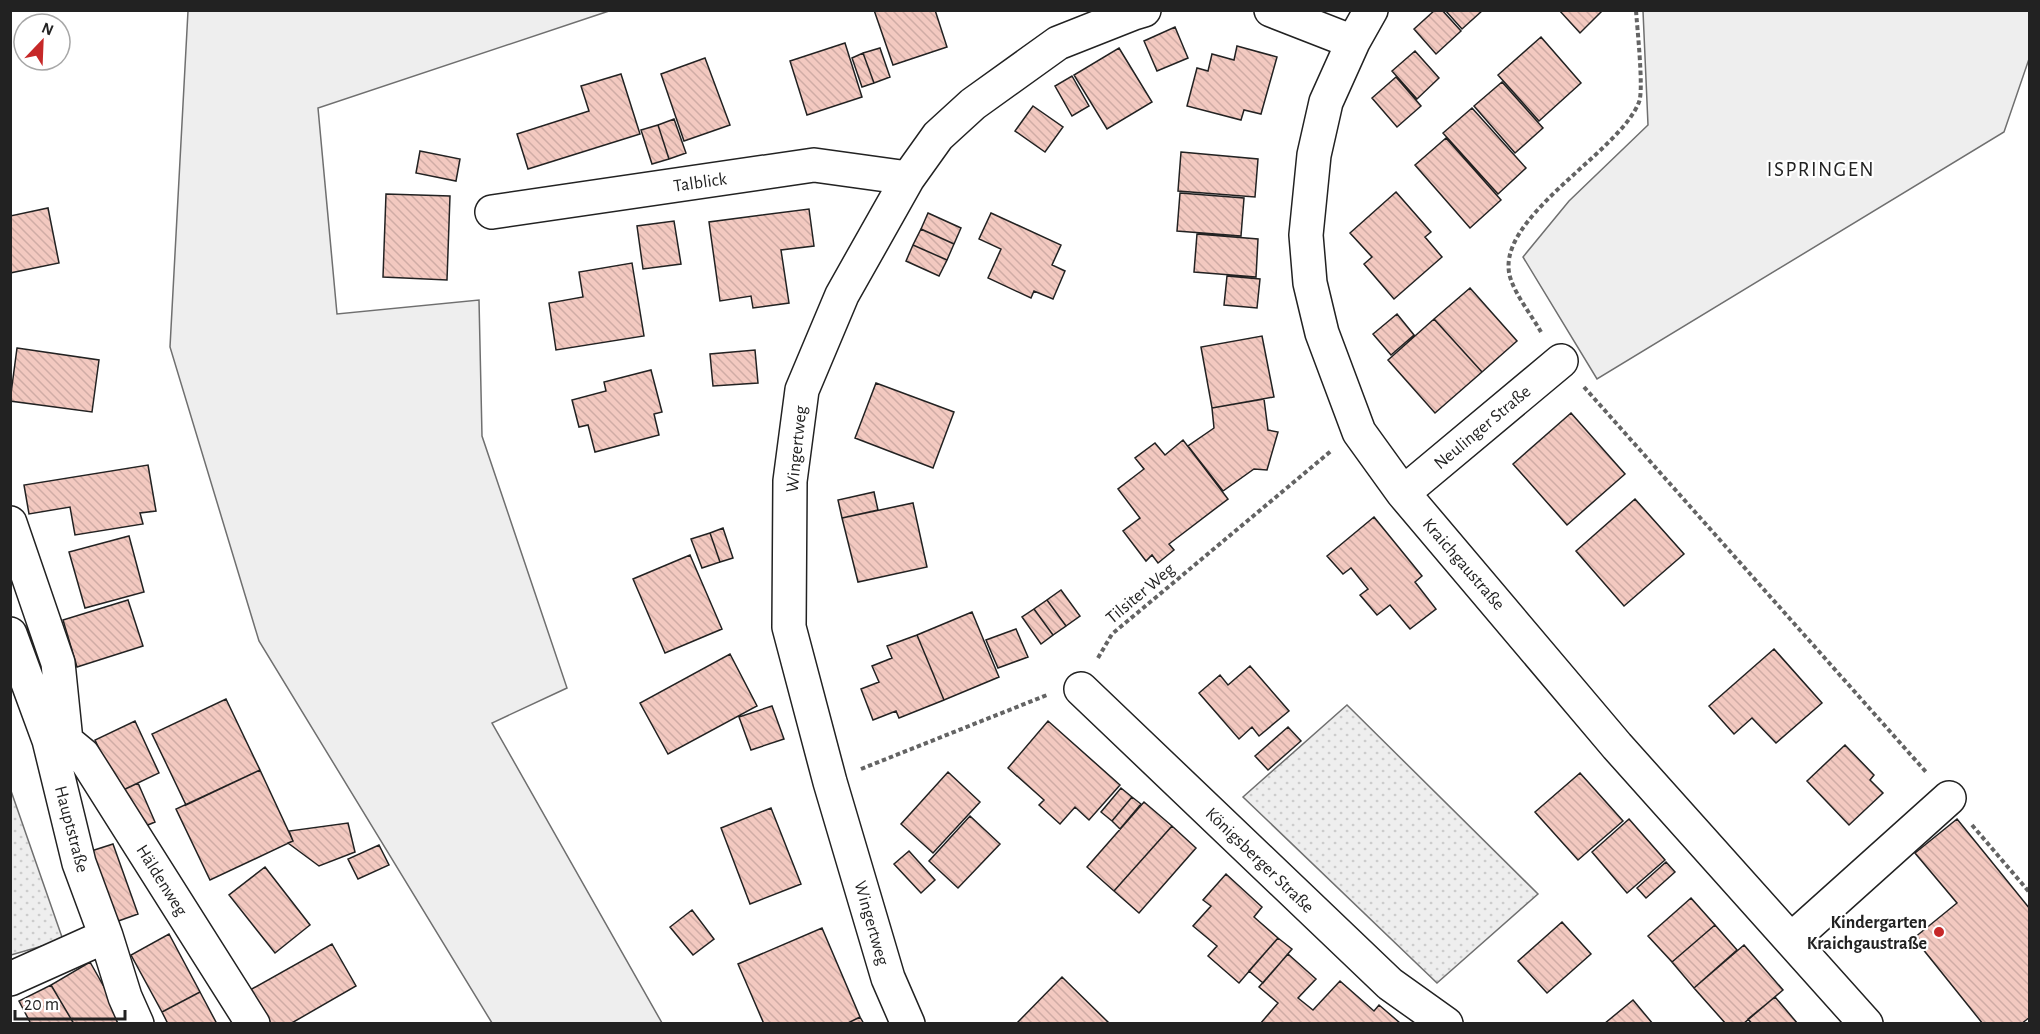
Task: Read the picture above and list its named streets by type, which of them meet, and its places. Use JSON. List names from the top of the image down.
{
  "streets": {
    "street": [
      "Talblick",
      "Neulinger Straße",
      "Wingertweg",
      "Kraichgaustraße",
      "Hauptstraße",
      "Königsberger Straße",
      "Häldenweg"
    ],
    "path": ["Tilsiter Weg"]
  },
  "crossings": [
    ["Talblick", "Wingertweg"],
    ["Neulinger Straße", "Kraichgaustraße"],
    ["Kraichgaustraße", "Tilsiter Weg"],
    ["Tilsiter Weg", "Königsberger Straße"],
    ["Hauptstraße", "Häldenweg"]
  ],
  "districts": ["ISPRINGEN"],
  "places": ["Kindergarten Kraichgaustraße"],
  "scale_bar": "20 m",
  "north": "top right"
}
